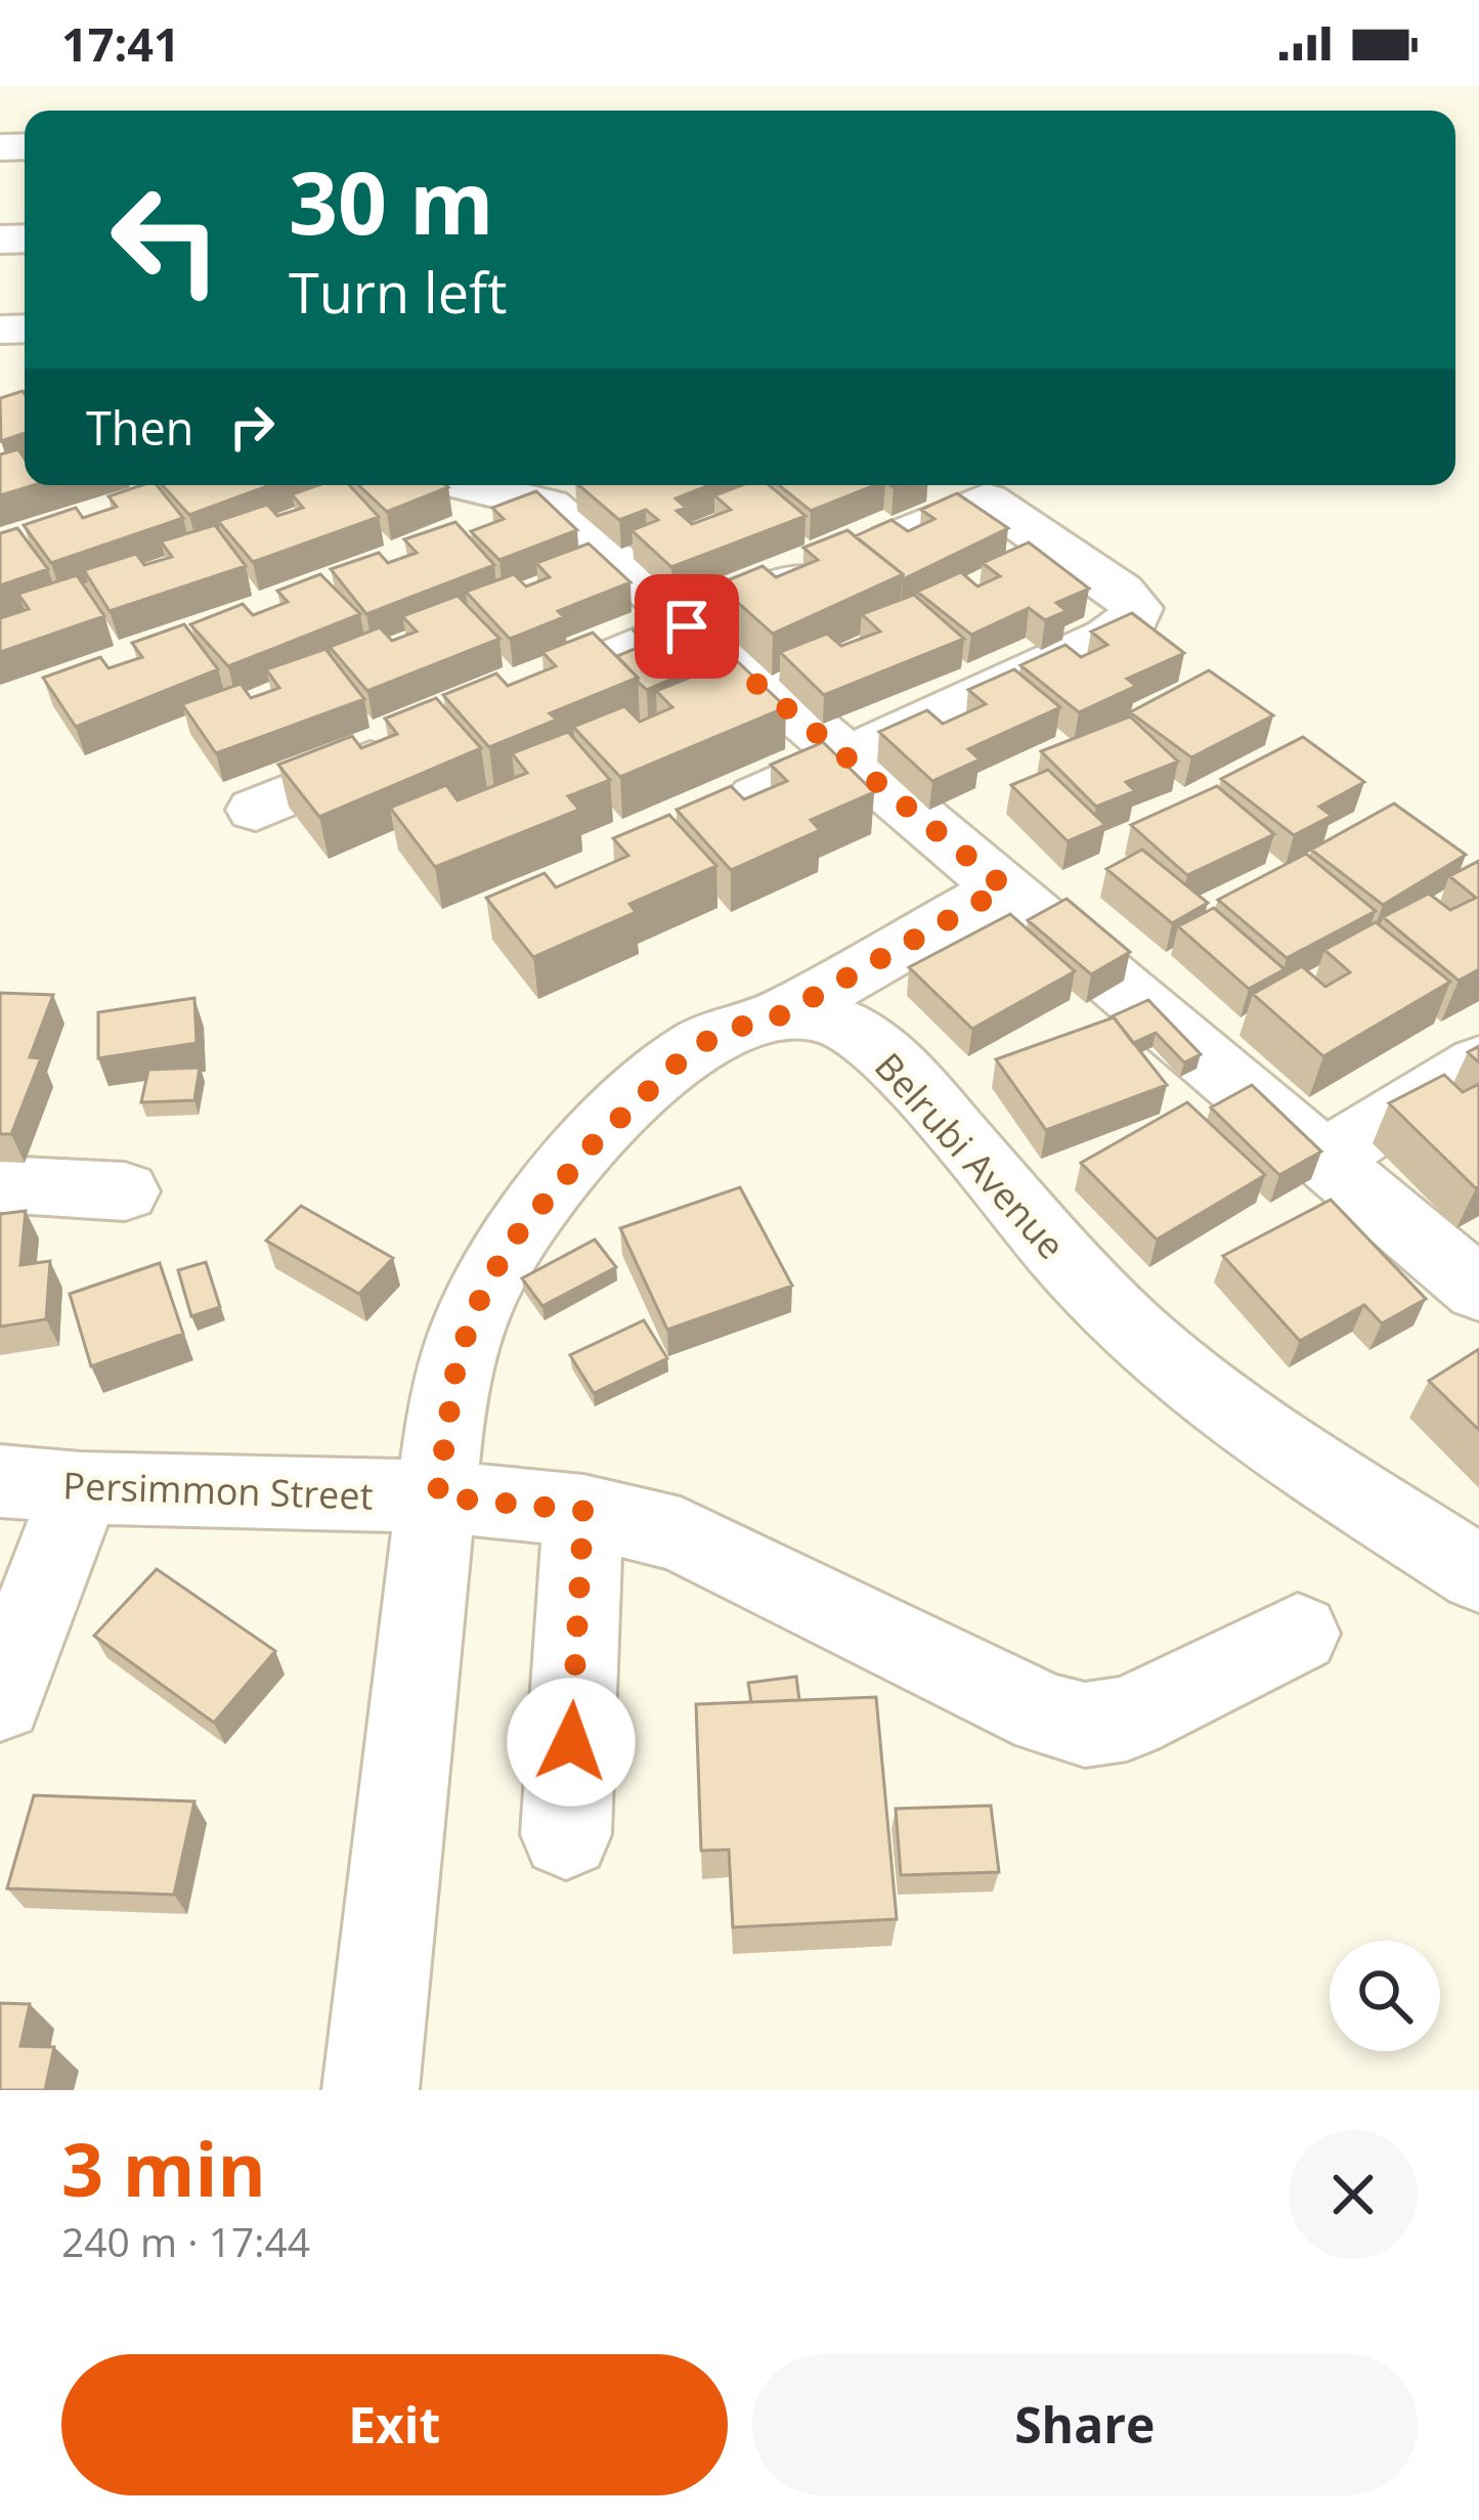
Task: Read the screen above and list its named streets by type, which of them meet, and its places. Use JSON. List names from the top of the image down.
{
  "streets": {
    "street": ["Belrubi Avenue", "Persimmon Street"]
  },
  "crossings": [
    ["Belrubi Avenue", "Persimmon Street"]
  ],
  "page": {
    "status": "17:41",
    "turn": ["30 m", "Turn left"],
    "then": "Then",
    "heading": ["3 min", "240 m · 17:44"],
    "buttons": ["Exit", "Share"]
  }
}
